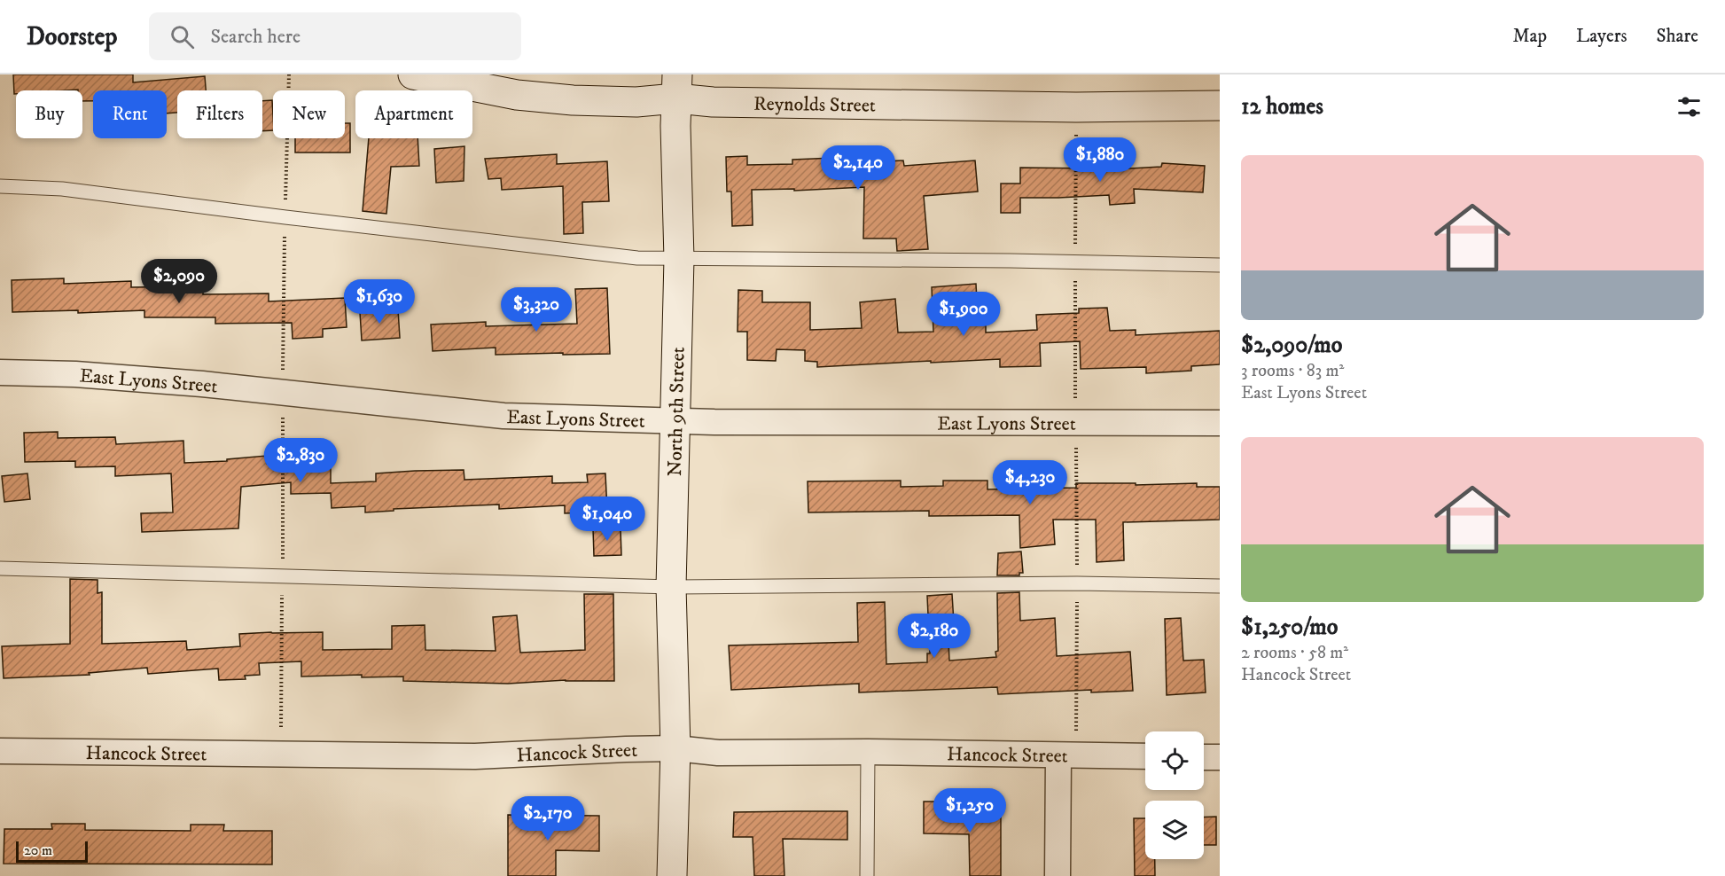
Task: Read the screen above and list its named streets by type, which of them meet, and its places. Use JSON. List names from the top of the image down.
{
  "streets": {
    "main road": ["Reynolds Street", "North 9th Street"],
    "street": ["East Lyons Street", "Hancock Street"]
  },
  "crossings": [
    ["Reynolds Street", "North 9th Street"],
    ["East Lyons Street", "North 9th Street"],
    ["North 9th Street", "Hancock Street"]
  ],
  "scale_bar": "20 m",
  "page": {
    "header": "Doorstep",
    "search": "Search here",
    "nav": ["Map", "Layers", "Share"],
    "heading": "12 homes",
    "chip": [
      "Buy",
      "Rent",
      "Filters",
      "New",
      "Apartment"
    ],
    "price": [
      "$1,880",
      "$2,140",
      "$2,090",
      "$1,630",
      "$3,320",
      "$1,900",
      "$2,830",
      "$4,230",
      "$1,040",
      "$2,180",
      "$1,250",
      "$2,170"
    ],
    "list": [
      {
        "name": "$2,090/mo",
        "note": "3 rooms · 83 m² · East Lyons Street"
      },
      {
        "name": "$1,250/mo",
        "note": "2 rooms · 58 m² · Hancock Street"
      }
    ],
    "scale": "20 m"
  }
}
